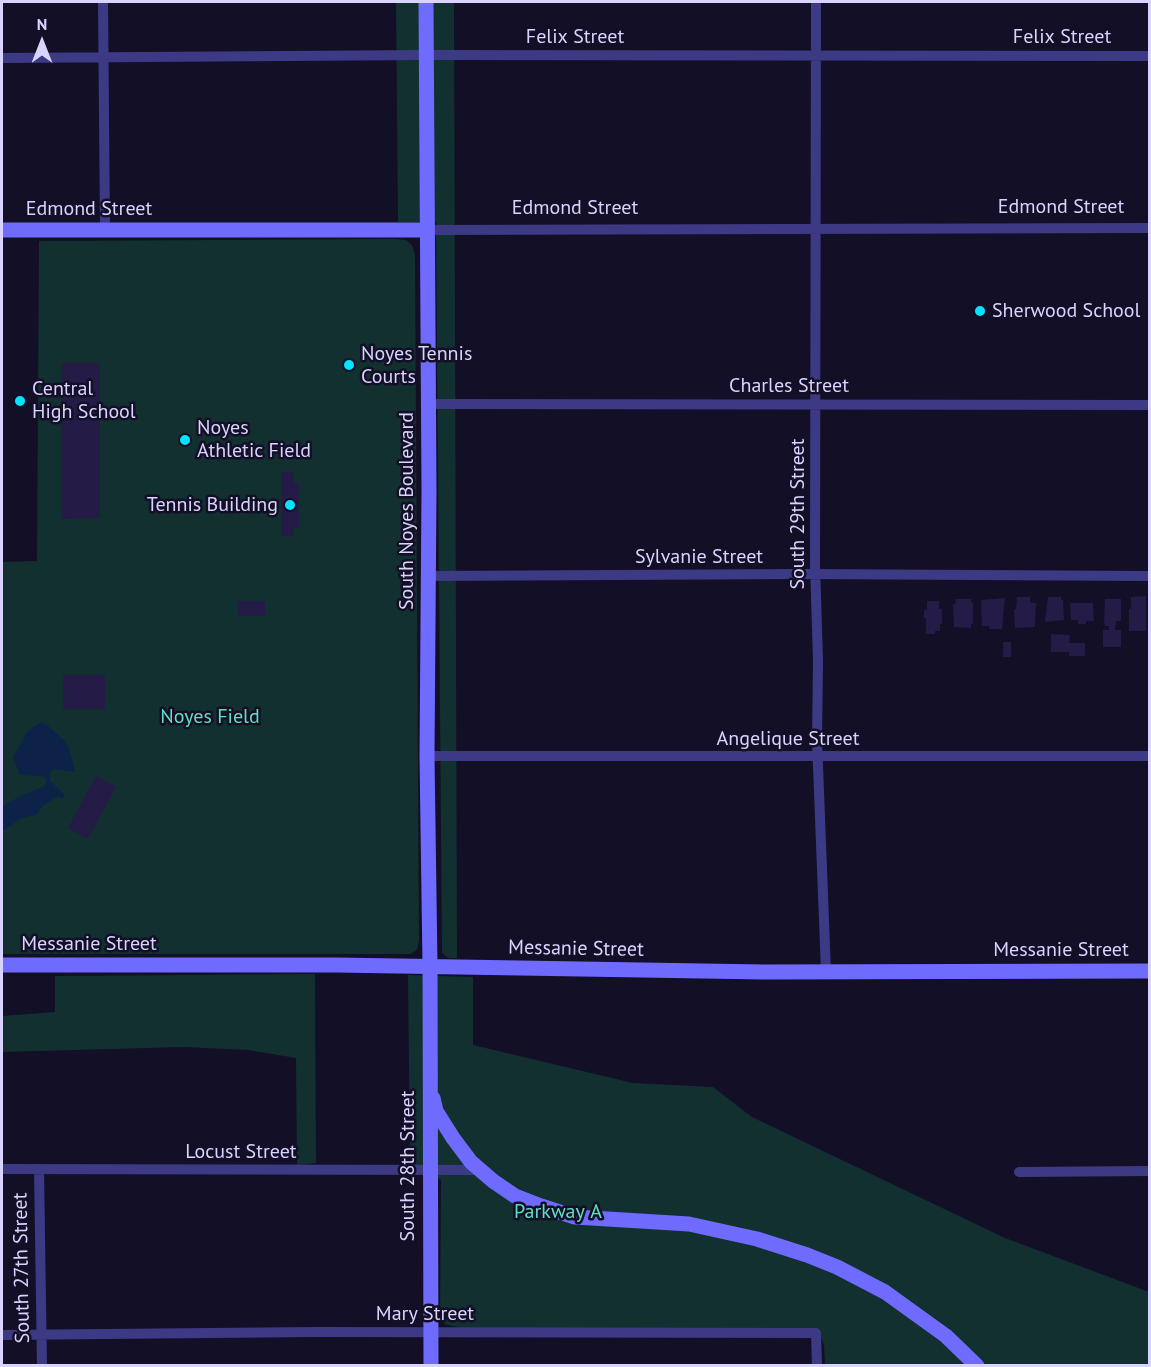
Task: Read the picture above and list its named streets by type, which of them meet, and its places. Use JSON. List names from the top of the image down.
{
  "streets": {
    "street": [
      "Felix Street",
      "Edmond Street",
      "Charles Street",
      "South Noyes Boulevard",
      "South 29th Street",
      "Sylvanie Street",
      "Angelique Street",
      "Messanie Street",
      "Locust Street",
      "South 28th Street",
      "South 27th Street",
      "Mary Street"
    ]
  },
  "crossings": [
    ["Felix Street", "South Noyes Boulevard"],
    ["Felix Street", "South 29th Street"],
    ["Edmond Street", "South Noyes Boulevard"],
    ["Edmond Street", "South 29th Street"],
    ["Charles Street", "South Noyes Boulevard"],
    ["Charles Street", "South 29th Street"],
    ["South Noyes Boulevard", "Sylvanie Street"],
    ["South Noyes Boulevard", "Angelique Street"],
    ["South Noyes Boulevard", "Messanie Street"],
    ["South Noyes Boulevard", "South 28th Street"],
    ["South 29th Street", "Sylvanie Street"],
    ["South 29th Street", "Angelique Street"],
    ["South 29th Street", "Messanie Street"],
    ["Messanie Street", "South 28th Street"],
    ["Locust Street", "South 28th Street"],
    ["Locust Street", "South 27th Street"],
    ["South 28th Street", "Mary Street"],
    ["South 27th Street", "Mary Street"]
  ],
  "parks": ["Noyes Field", "Parkway A"],
  "places": [
    "Sherwood School",
    "Noyes Tennis Courts",
    "Central High School",
    "Noyes Athletic Field",
    "Tennis Building"
  ],
  "north": "top"
}
